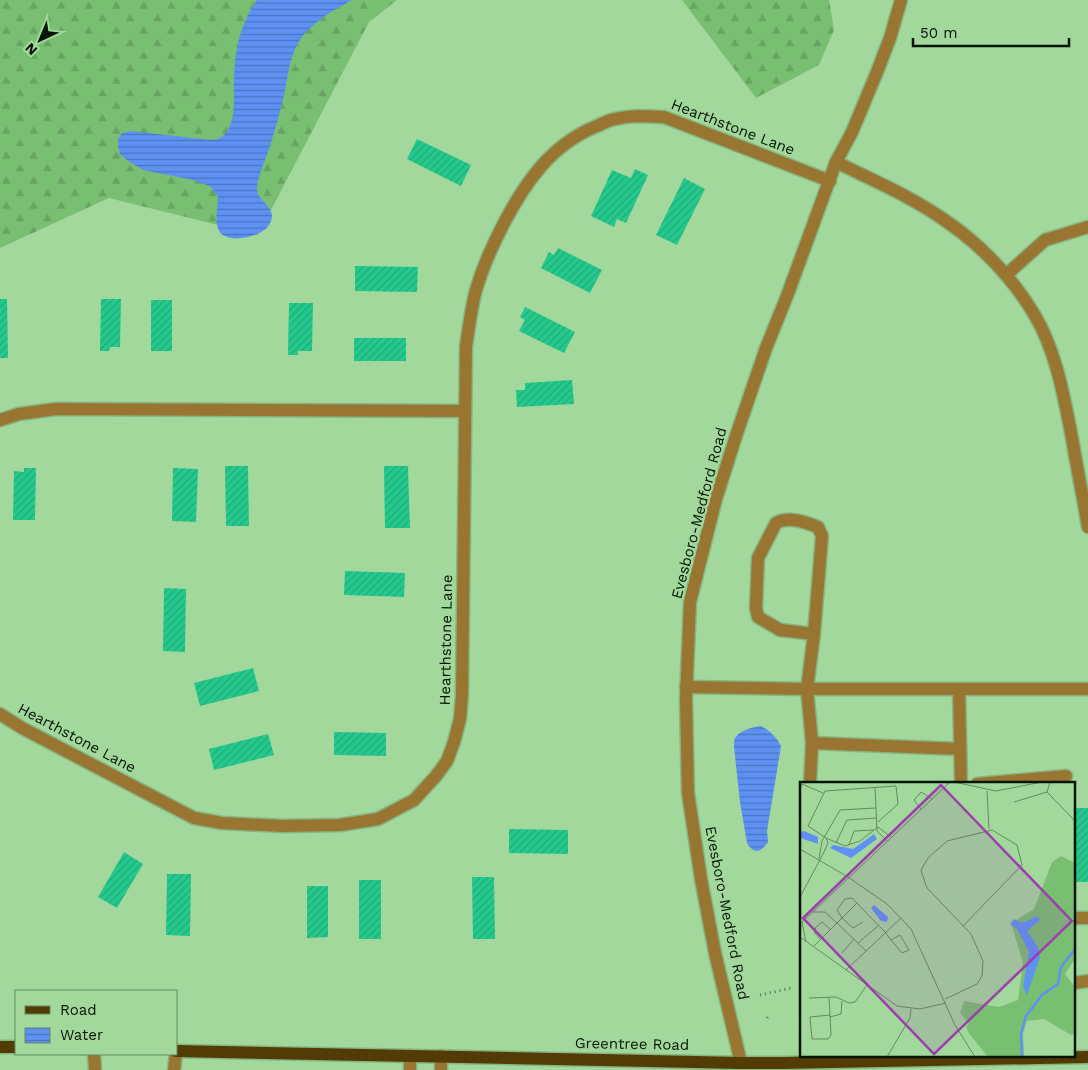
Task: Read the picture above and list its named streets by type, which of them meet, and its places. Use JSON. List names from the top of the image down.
{
  "streets": {
    "main road": ["Greentree Road"],
    "street": ["Hearthstone Lane", "Evesboro-Medford Road"]
  },
  "crossings": [
    ["Hearthstone Lane", "Evesboro-Medford Road"],
    ["Evesboro-Medford Road", "Greentree Road"]
  ],
  "legend": ["Road", "Water"],
  "scale_bar": "50 m",
  "north": "bottom left"
}
